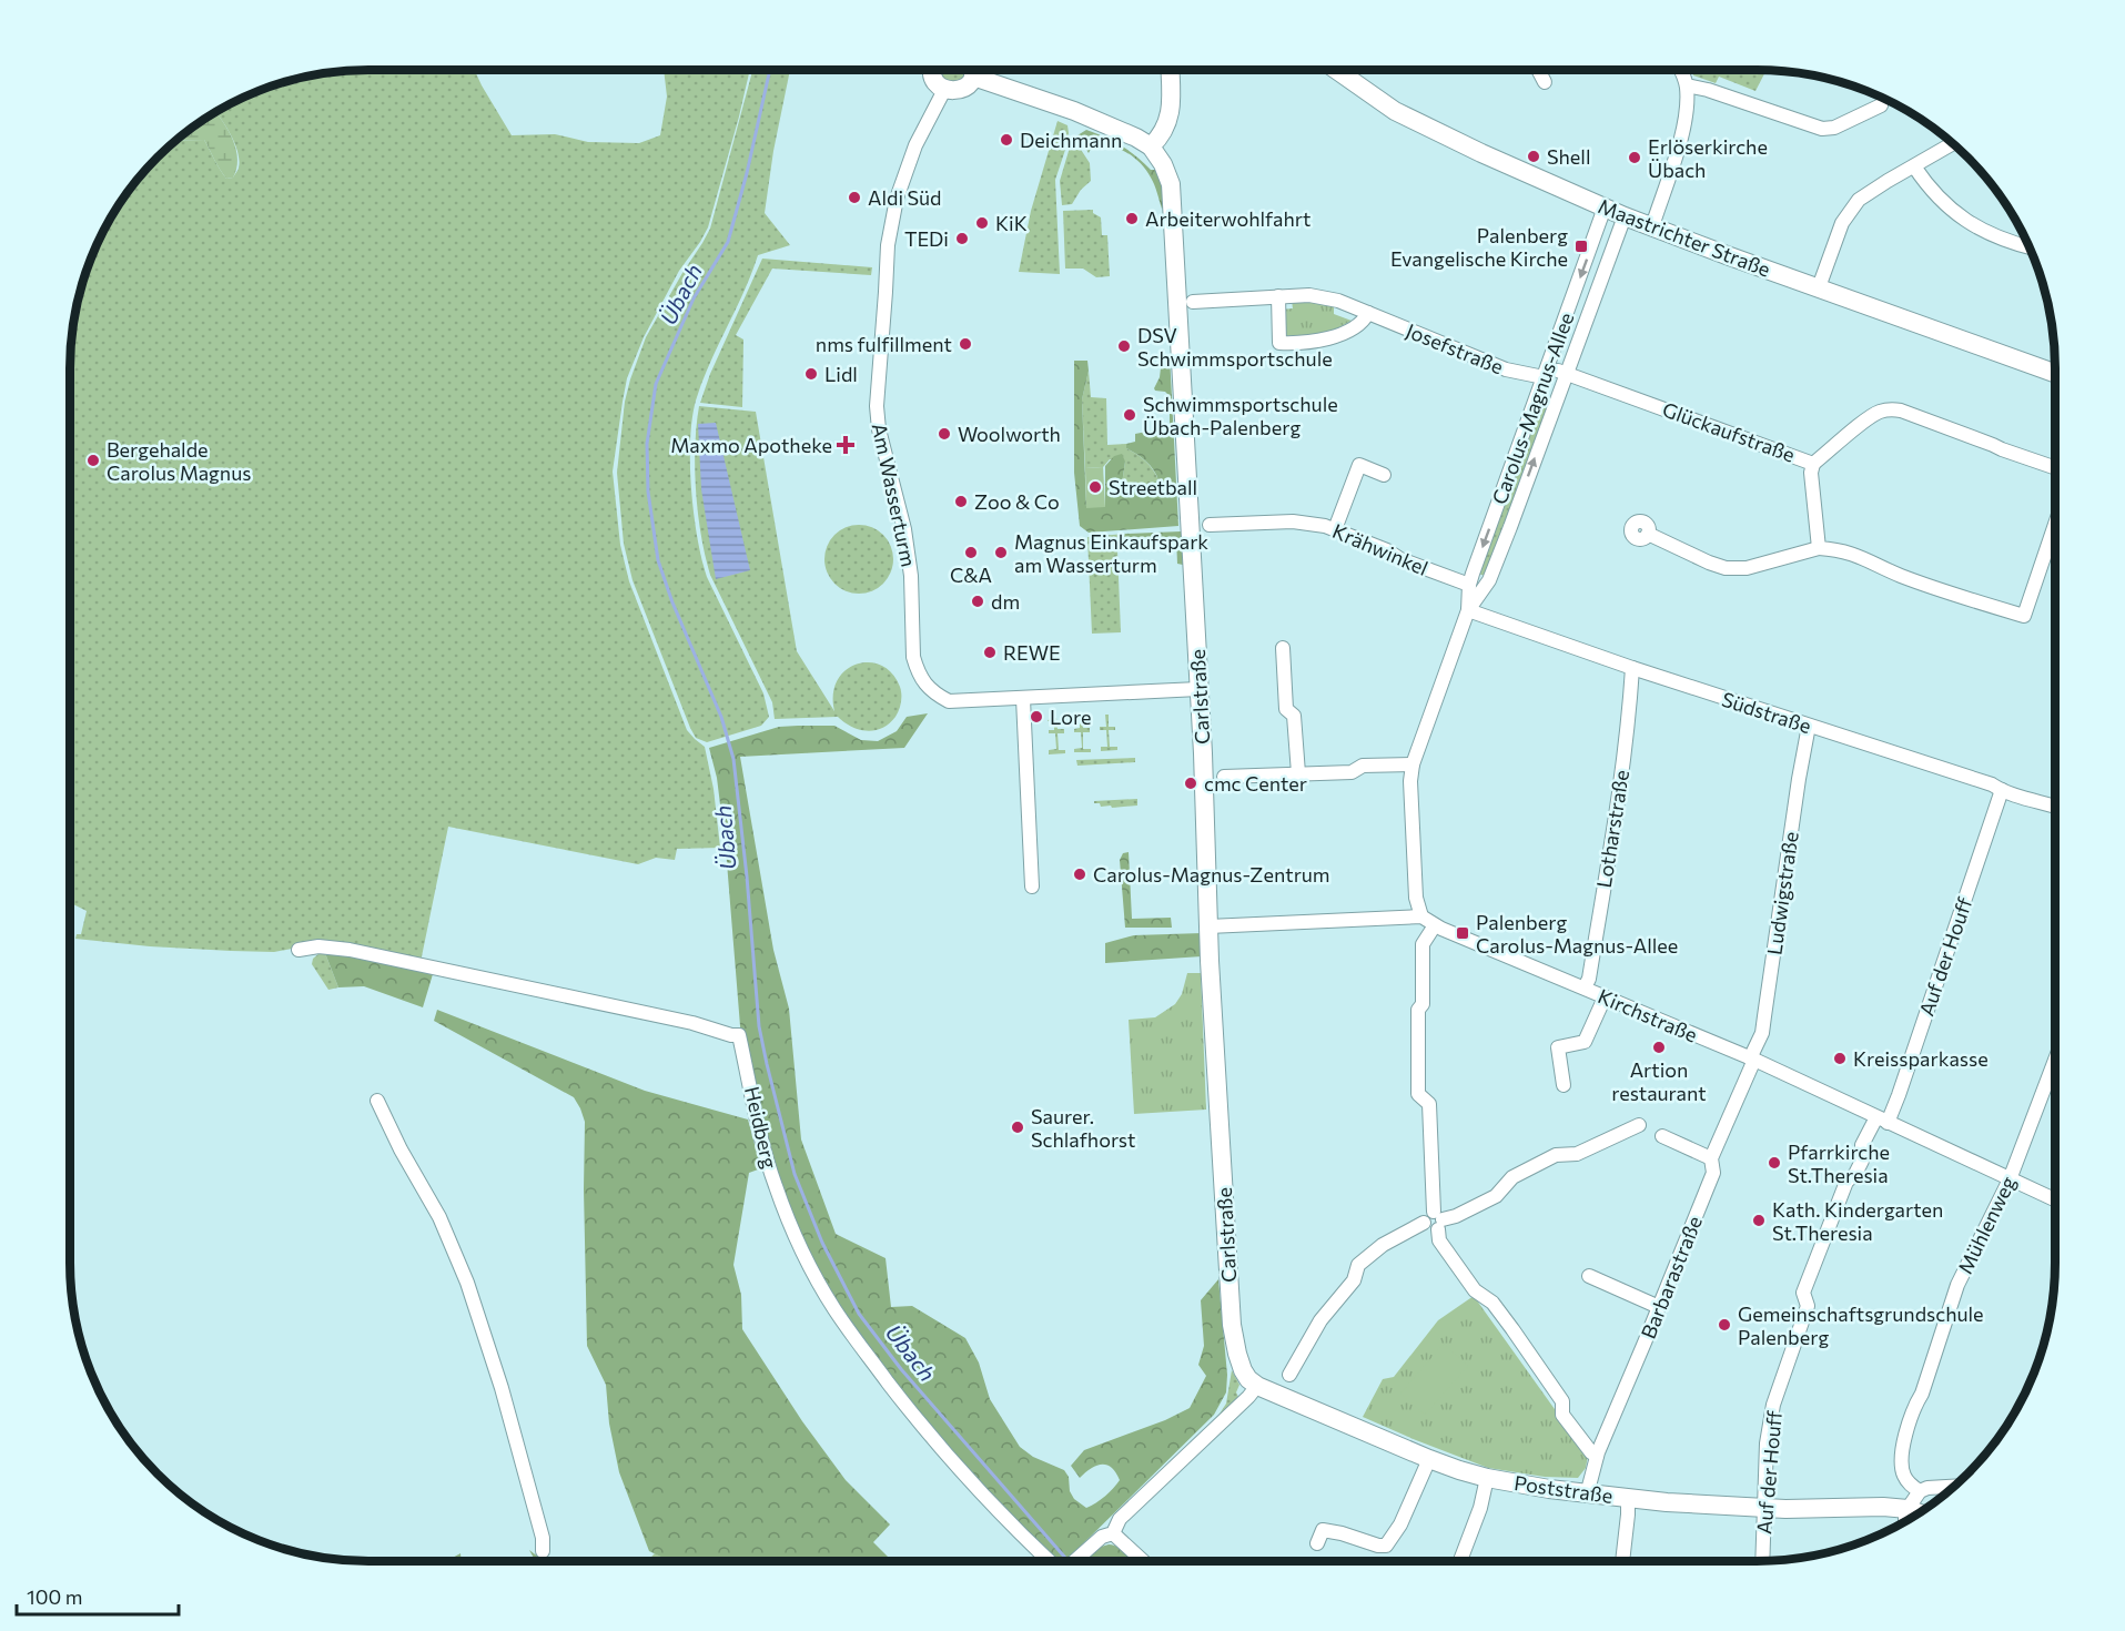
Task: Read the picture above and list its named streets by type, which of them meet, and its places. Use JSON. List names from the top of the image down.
{
  "streets": {
    "main road": ["Maastrichter Straße", "Carlstraße", "Poststraße"],
    "street": [
      "Josefstraße",
      "Carolus-Magnus-Allee",
      "Glückaufstraße",
      "Am Wasserturm",
      "Krähwinkel",
      "Südstraße",
      "Lotharstraße",
      "Ludwigstraße",
      "Auf der Houff",
      "Kirchstraße",
      "Heidberg",
      "Mühlenweg",
      "Barbarastraße"
    ]
  },
  "crossings": [
    ["Maastrichter Straße", "Carolus-Magnus-Allee"],
    ["Josefstraße", "Carolus-Magnus-Allee"],
    ["Josefstraße", "Glückaufstraße"],
    ["Carolus-Magnus-Allee", "Glückaufstraße"],
    ["Carolus-Magnus-Allee", "Krähwinkel"],
    ["Carolus-Magnus-Allee", "Südstraße"],
    ["Carolus-Magnus-Allee", "Kirchstraße"],
    ["Am Wasserturm", "Carlstraße"],
    ["Carlstraße", "Poststraße"],
    ["Südstraße", "Lotharstraße"],
    ["Südstraße", "Ludwigstraße"],
    ["Südstraße", "Auf der Houff"],
    ["Lotharstraße", "Kirchstraße"],
    ["Ludwigstraße", "Kirchstraße"],
    ["Ludwigstraße", "Barbarastraße"],
    ["Auf der Houff", "Kirchstraße"],
    ["Auf der Houff", "Poststraße"],
    ["Kirchstraße", "Mühlenweg"],
    ["Kirchstraße", "Barbarastraße"],
    ["Barbarastraße", "Poststraße"]
  ],
  "water": ["Übach"],
  "places": {
    "other": [
      "Deichmann",
      "Shell",
      "Erlöserkirche Übach",
      "Aldi Süd",
      "Arbeiterwohlfahrt",
      "KiK",
      "TEDi",
      "nms fulfillment",
      "DSV Schwimmsportschule",
      "Lidl",
      "Schwimmsportschule Übach-Palenberg",
      "Woolworth",
      "Bergehalde Carolus Magnus",
      "Streetball",
      "Zoo & Co",
      "C&A",
      "Magnus Einkaufspark am Wasserturm",
      "dm",
      "REWE",
      "Lore",
      "cmc Center",
      "Carolus-Magnus-Zentrum",
      "Artion restaurant",
      "Kreissparkasse",
      "Saurer. Schlafhorst",
      "Pfarrkirche St.Theresia",
      "Kath. Kindergarten St.Theresia",
      "Gemeinschaftsgrundschule Palenberg"
    ],
    "transit": ["Palenberg Evangelische Kirche", "Palenberg Carolus-Magnus-Allee"],
    "health": ["Maxmo Apotheke"]
  },
  "scale_bar": "100 m"
}
